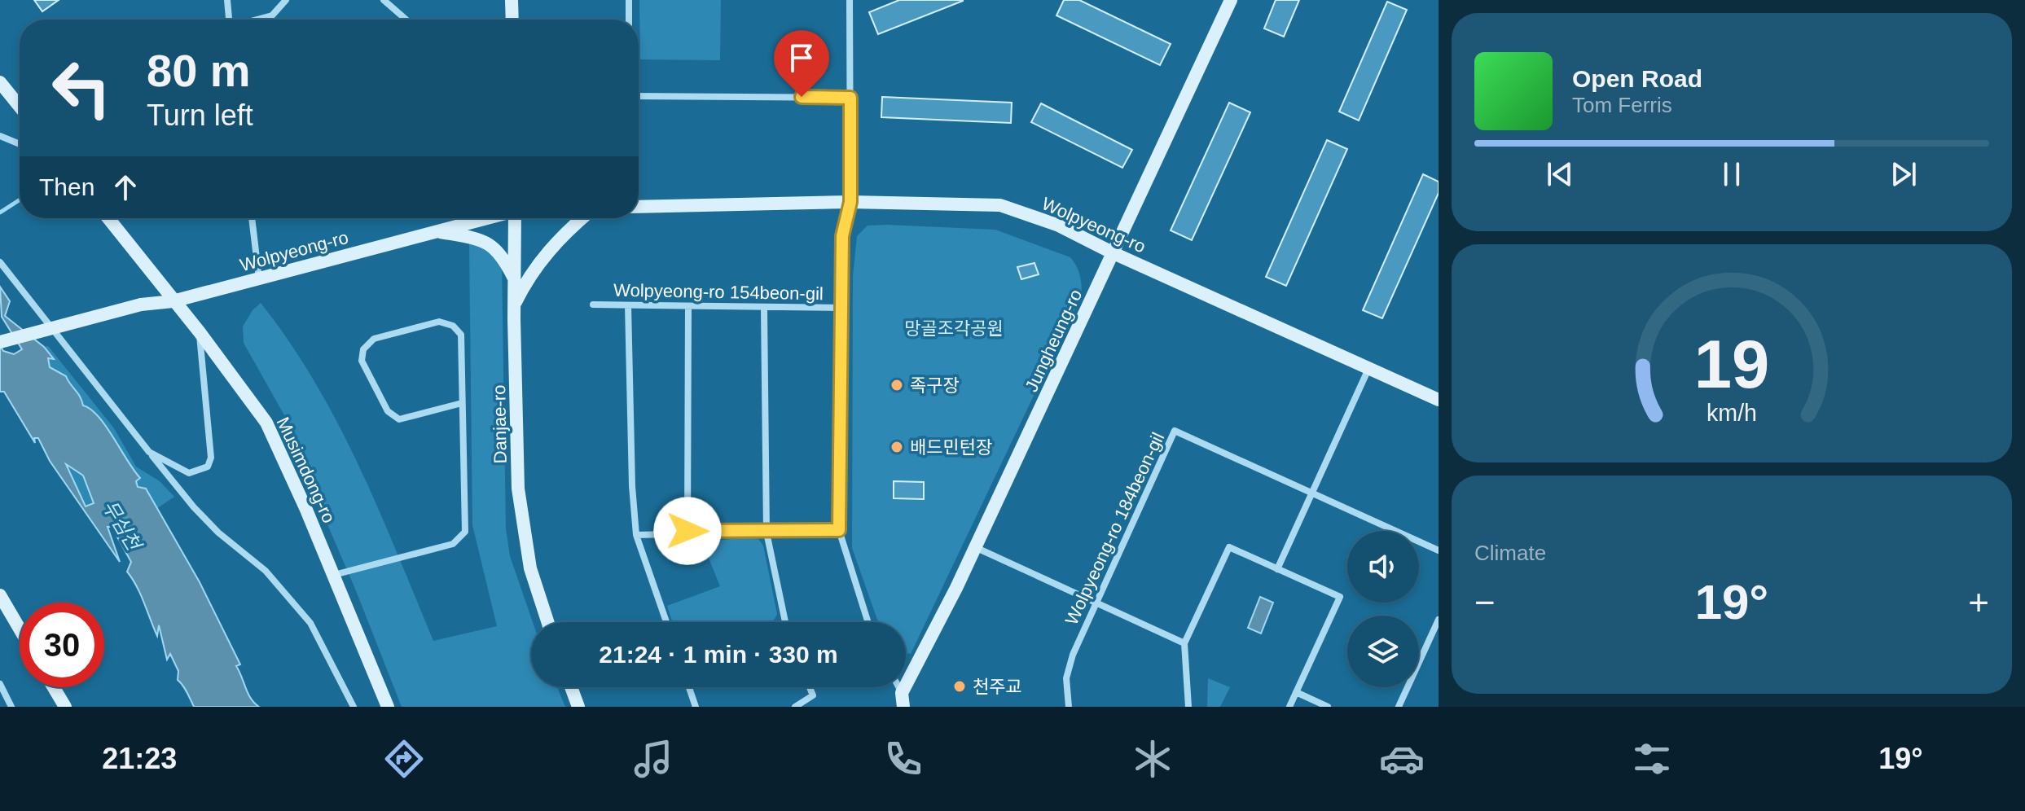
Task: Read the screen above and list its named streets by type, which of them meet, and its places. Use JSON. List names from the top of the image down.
{
  "streets": {
    "street": [
      "Wolpyeong-ro",
      "Wolpyeong-ro 154beon-gil",
      "Jungheung-ro",
      "Danjae-ro",
      "Musimdong-ro",
      "Wolpyeong-ro 184beon-gil"
    ]
  },
  "crossings": [
    ["Wolpyeong-ro", "Jungheung-ro"],
    ["Wolpyeong-ro", "Musimdong-ro"]
  ],
  "water": ["무심천"],
  "parks": ["망골조각공원"],
  "places": ["족구장", "배드민턴장", "천주교"],
  "page": {
    "turn": ["80 m", "Turn left"],
    "song": ["Open Road", "Tom Ferris"],
    "then": "Then",
    "tile": "Climate",
    "heat": ["−", "19°", "+"],
    "limit": "30",
    "trip": "21:24 · 1 min · 330 m",
    "tabs": ["21:23", "19°"],
    "gauge": ["19", "km/h"]
  }
}
